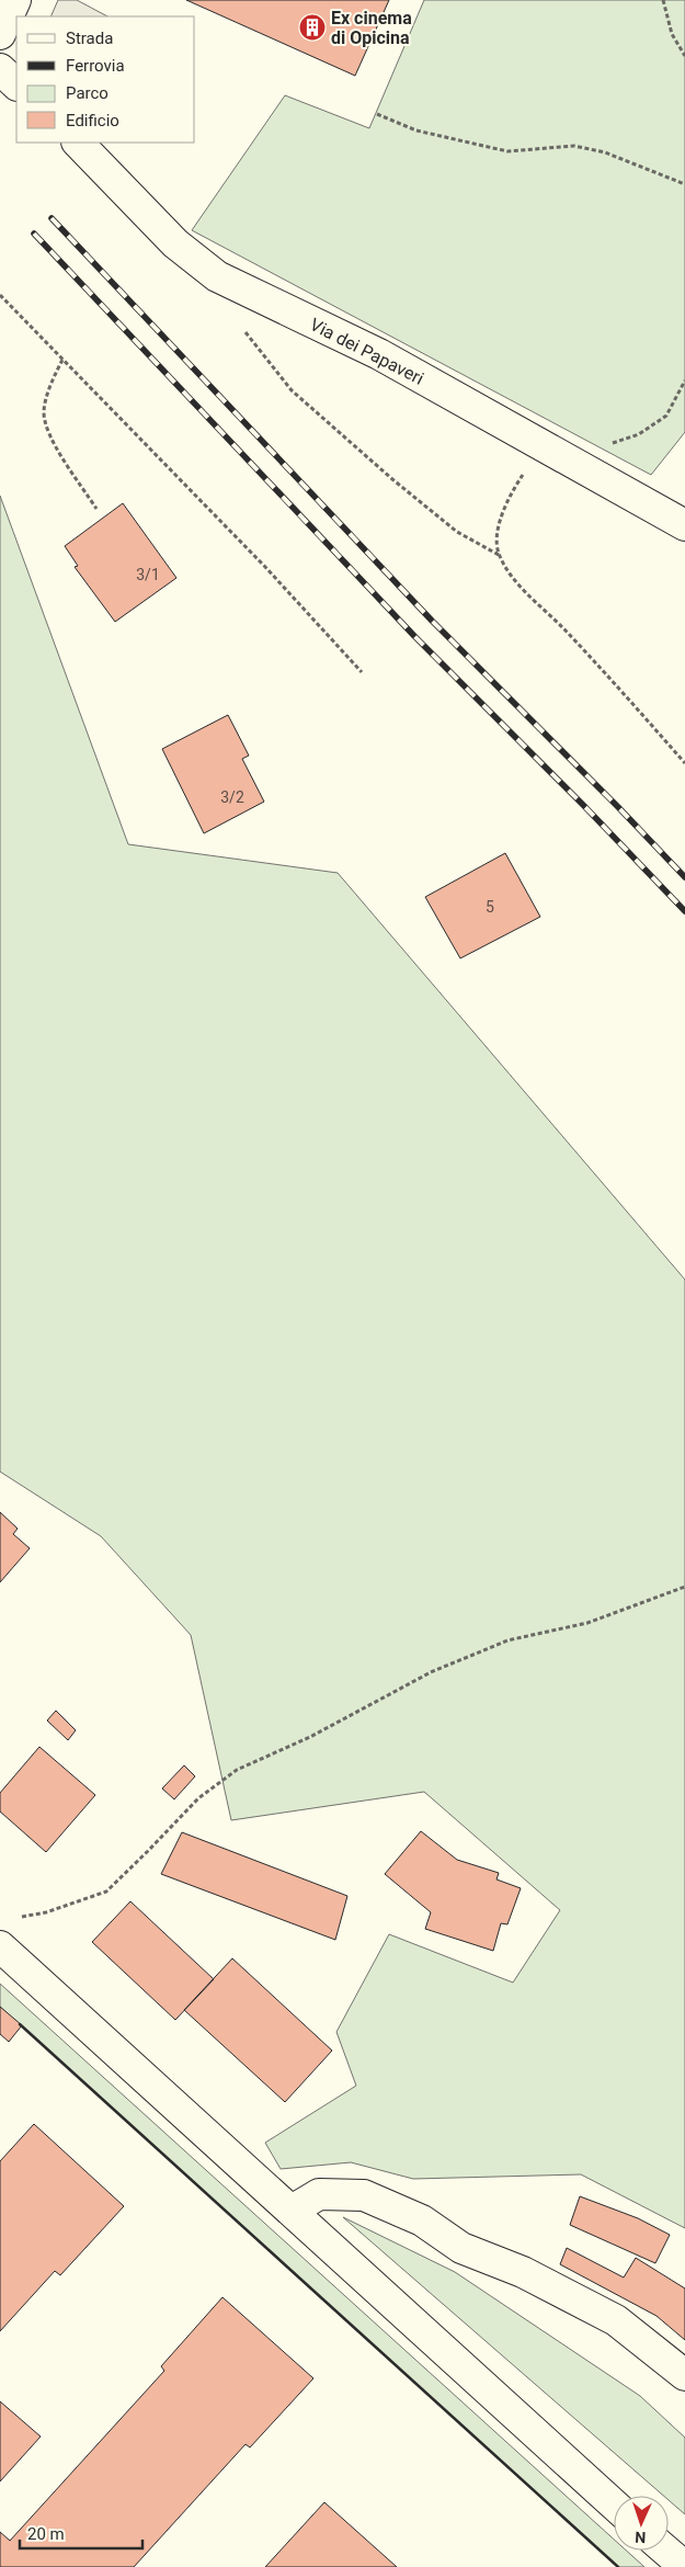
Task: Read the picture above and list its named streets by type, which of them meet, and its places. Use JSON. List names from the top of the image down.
{
  "streets": {
    "street": ["Via dei Papaveri"]
  },
  "places": {
    "building": ["Ex cinema di Opicina"]
  },
  "house_numbers": ["3/1", "3/2", "5"],
  "legend": [
    "Strada",
    "Ferrovia",
    "Parco",
    "Edificio"
  ],
  "scale_bar": "20 m",
  "north": "bottom"
}
